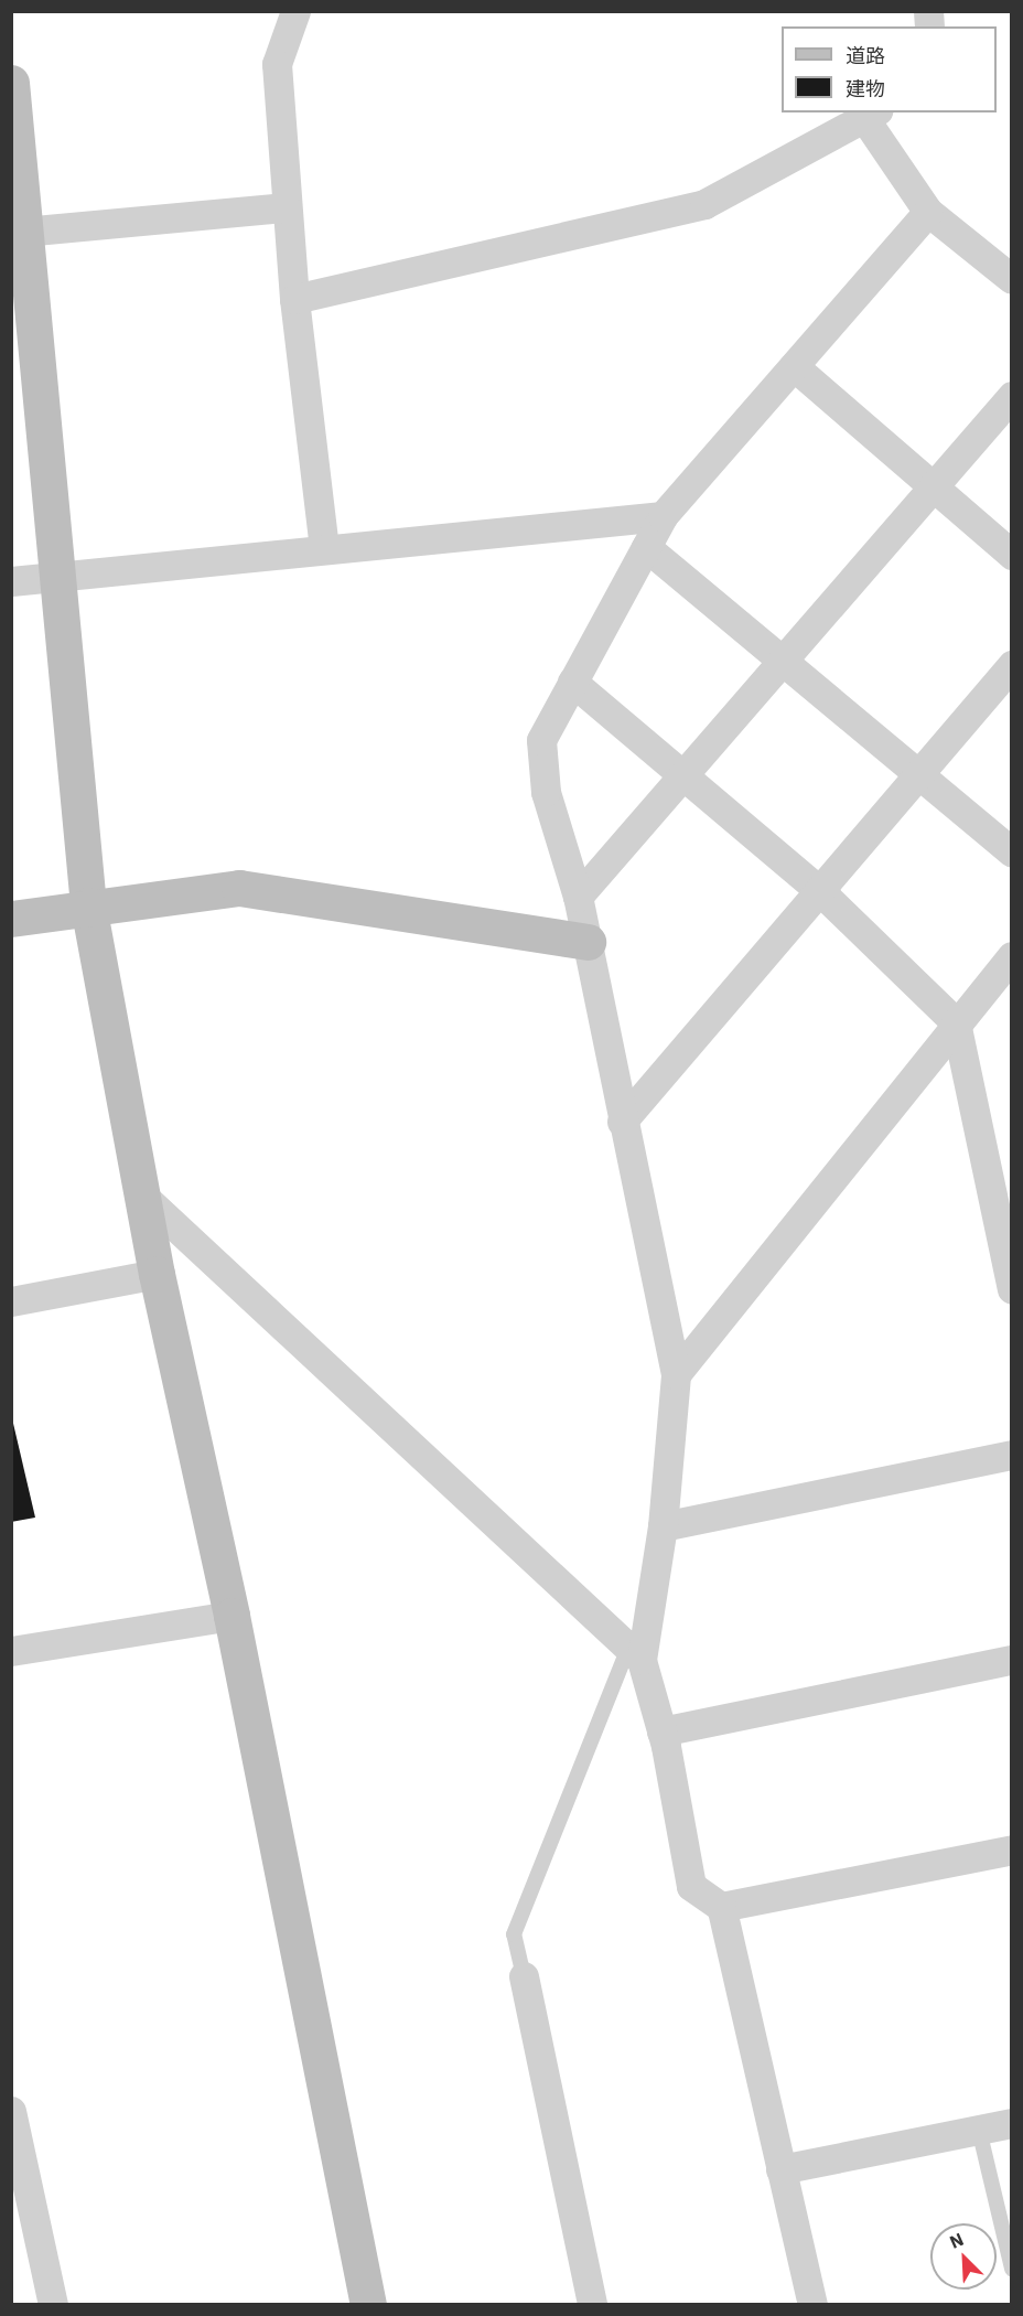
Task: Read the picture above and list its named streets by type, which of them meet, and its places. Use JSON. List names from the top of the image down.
{
  "legend": ["道路", "建物"],
  "north": "top left"
}
